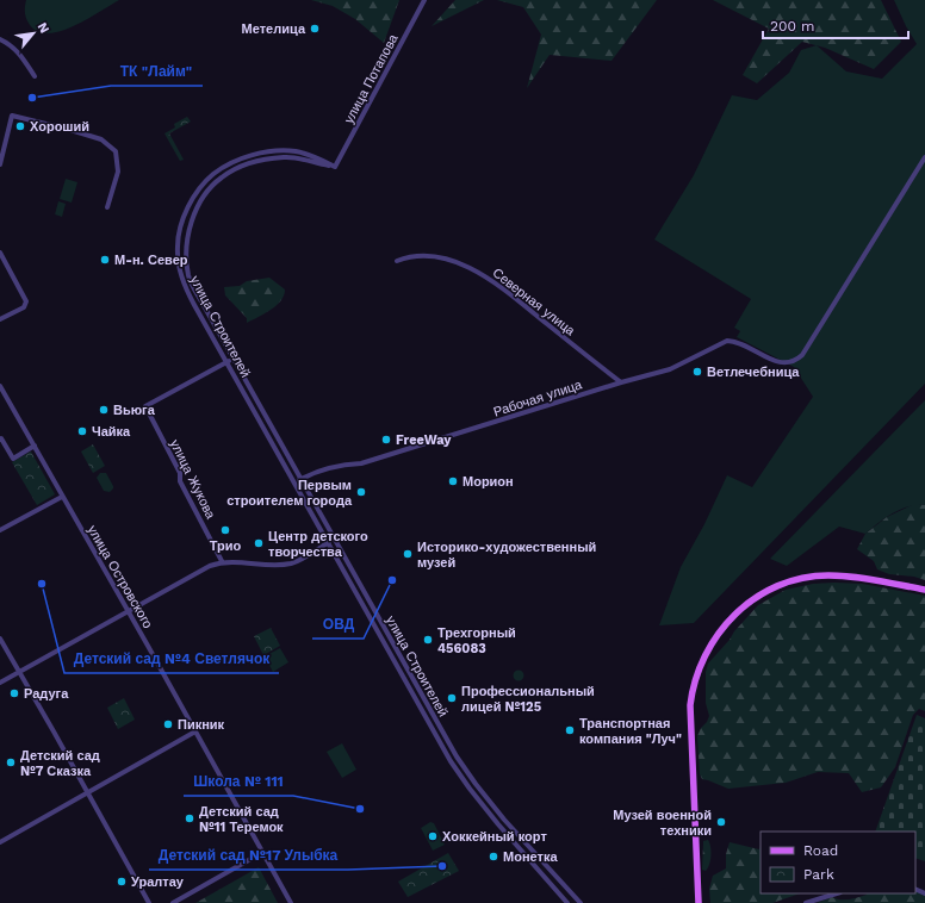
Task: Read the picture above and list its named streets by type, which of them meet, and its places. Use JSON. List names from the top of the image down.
{
  "streets": {
    "street": [
      "улица Потапова",
      "Северная улица",
      "улица Строителей",
      "Рабочая улица",
      "улица Жукова",
      "улица Островского"
    ]
  },
  "crossings": [
    ["улица Потапова", "улица Строителей"],
    ["Северная улица", "Рабочая улица"],
    ["улица Строителей", "Рабочая улица"],
    ["улица Строителей", "улица Жукова"]
  ],
  "places": [
    "Метелица",
    "ТК \"Лайм\"",
    "Хороший",
    "М-н. Север",
    "Ветлечебница",
    "Вьюга",
    "Чайка",
    "FreeWay",
    "Морион",
    "Первым строителем города",
    "Трио",
    "Центр детского творчества",
    "Историко-художественный музей",
    "ОВД",
    "Детский сад №4 Светлячок",
    "Трехгорный 456083",
    "Радуга",
    "Профессиональный лицей №125",
    "Пикник",
    "Транспортная компания \"Луч\"",
    "Детский сад №7 Сказка",
    "Школа № 111",
    "Детский сад №11 Теремок",
    "Музей военной техники",
    "Хоккейный корт",
    "Монетка",
    "Детский сад №17 Улыбка",
    "Уралтау"
  ],
  "legend": ["Road", "Park"],
  "scale_bar": "200 m",
  "north": "top right"
}
